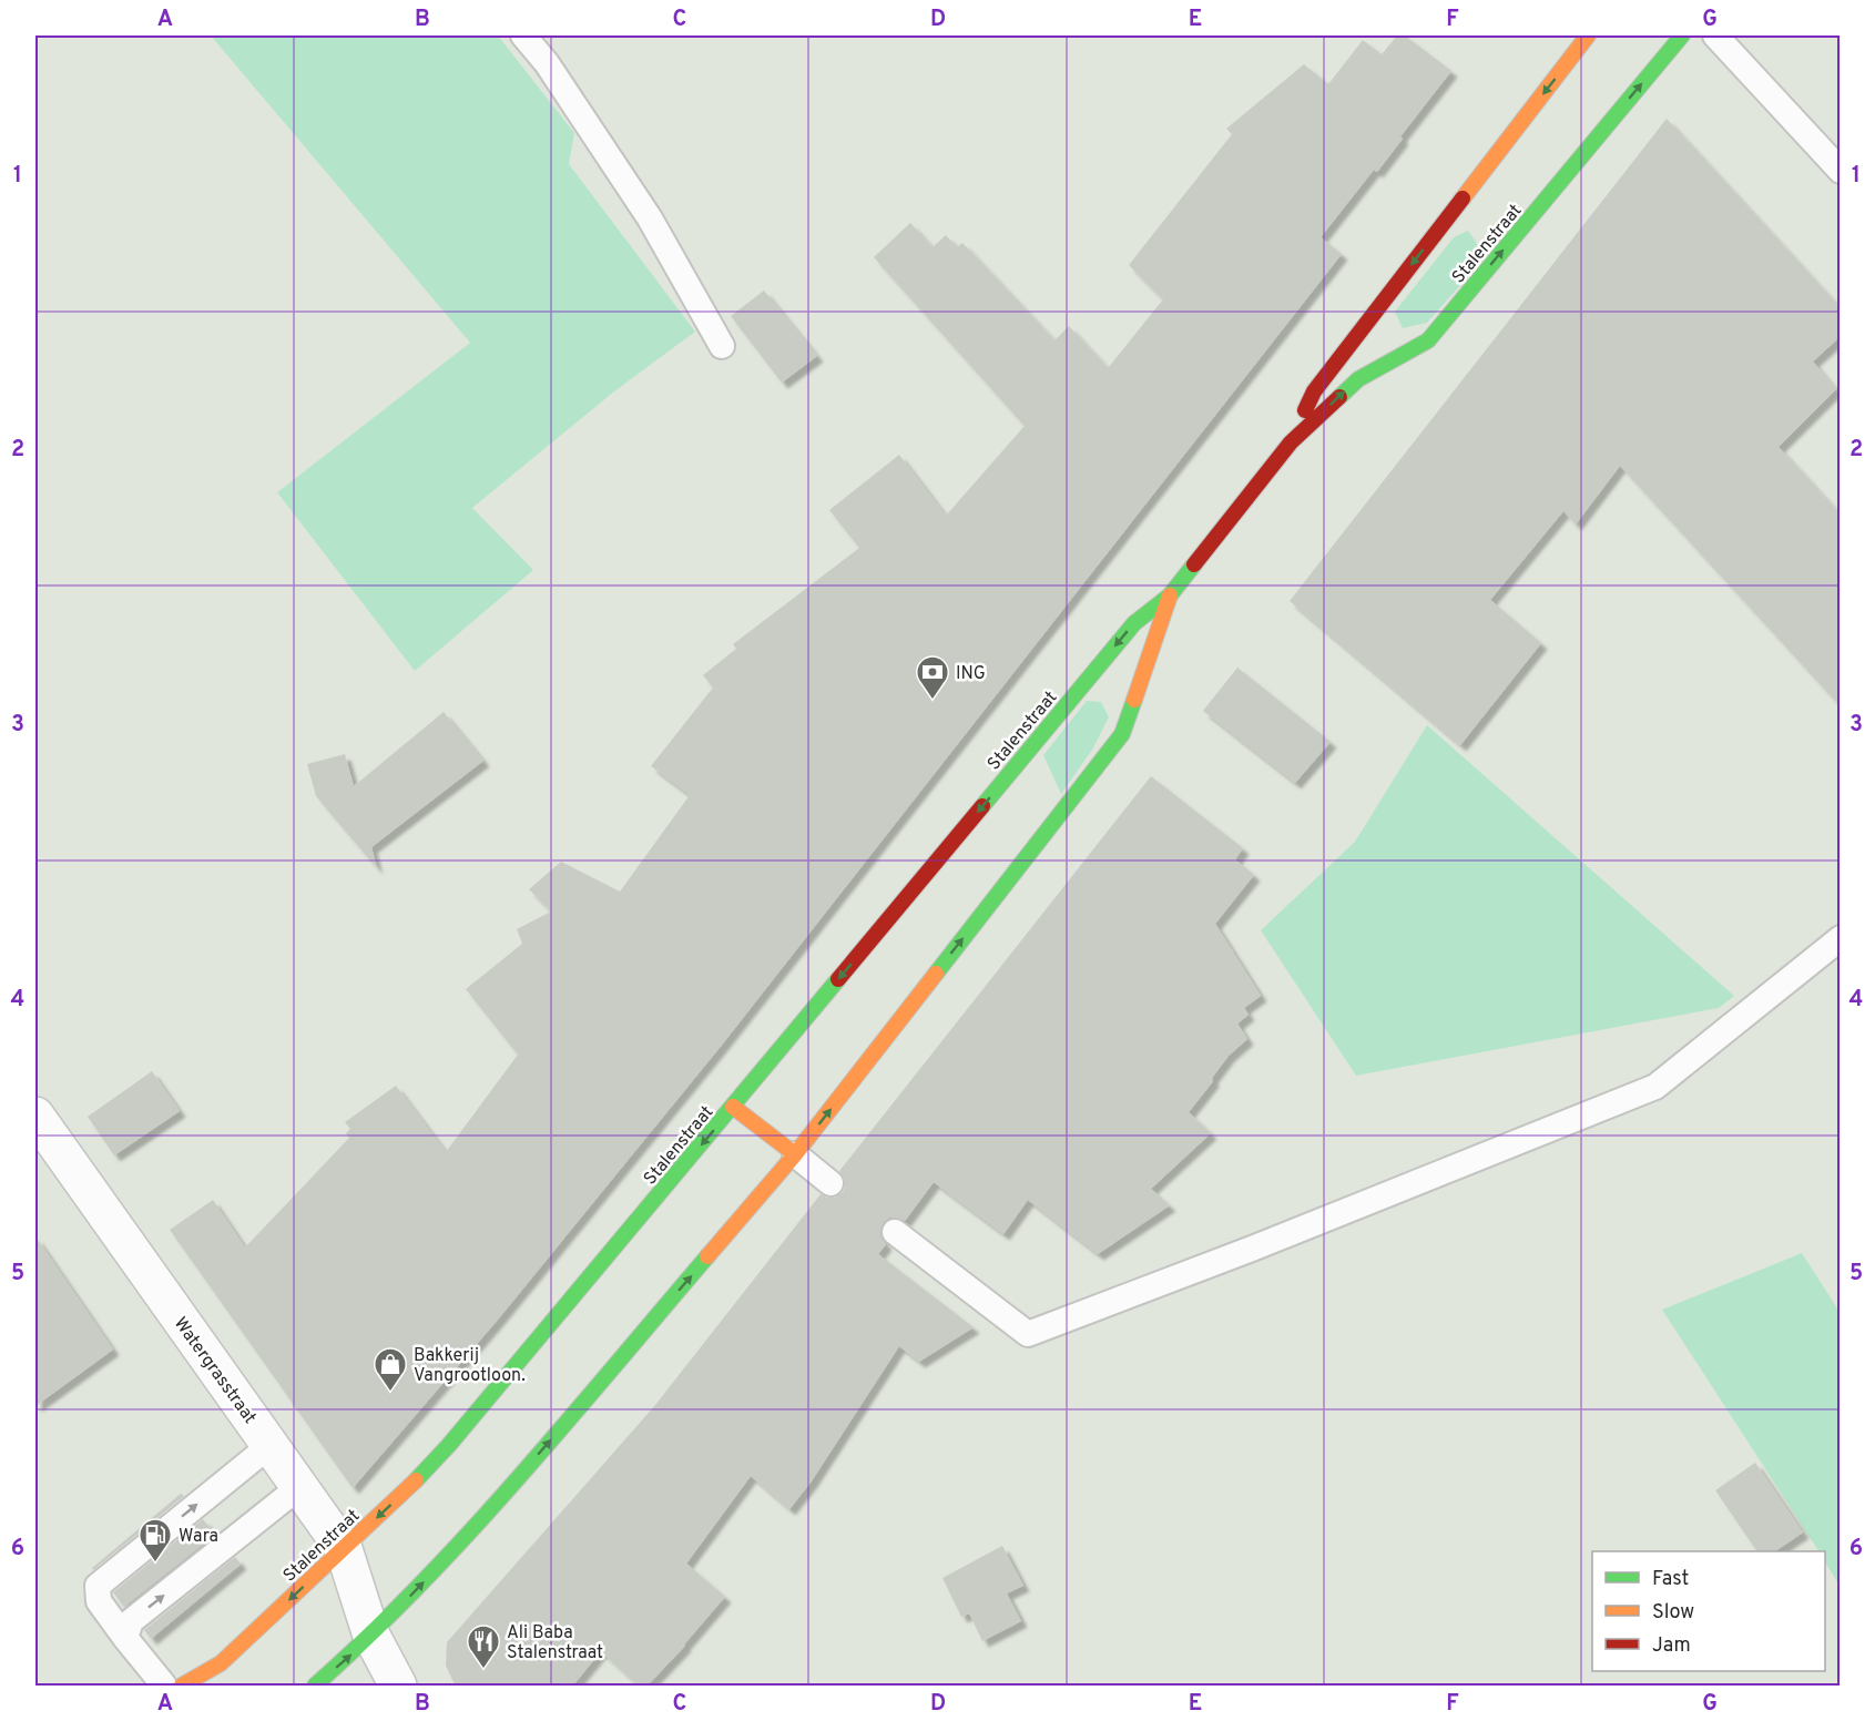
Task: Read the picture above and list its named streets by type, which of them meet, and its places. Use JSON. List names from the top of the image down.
{
  "streets": {
    "street": ["Stalenstraat", "Watergrasstraat"]
  },
  "crossings": [
    ["Stalenstraat", "Watergrasstraat"]
  ],
  "places": {
    "bank": ["ING"],
    "shop": ["Bakkerij Vangrootloon."],
    "fuel station": ["Wara"],
    "restaurant": ["Ali Baba Stalenstraat"]
  },
  "legend": ["Fast", "Slow", "Jam"],
  "grid": {
    "columns": [
      "A",
      "B",
      "C",
      "D",
      "E",
      "F",
      "G"
    ],
    "rows": [
      "1",
      "2",
      "3",
      "4",
      "5",
      "6"
    ]
  }
}
